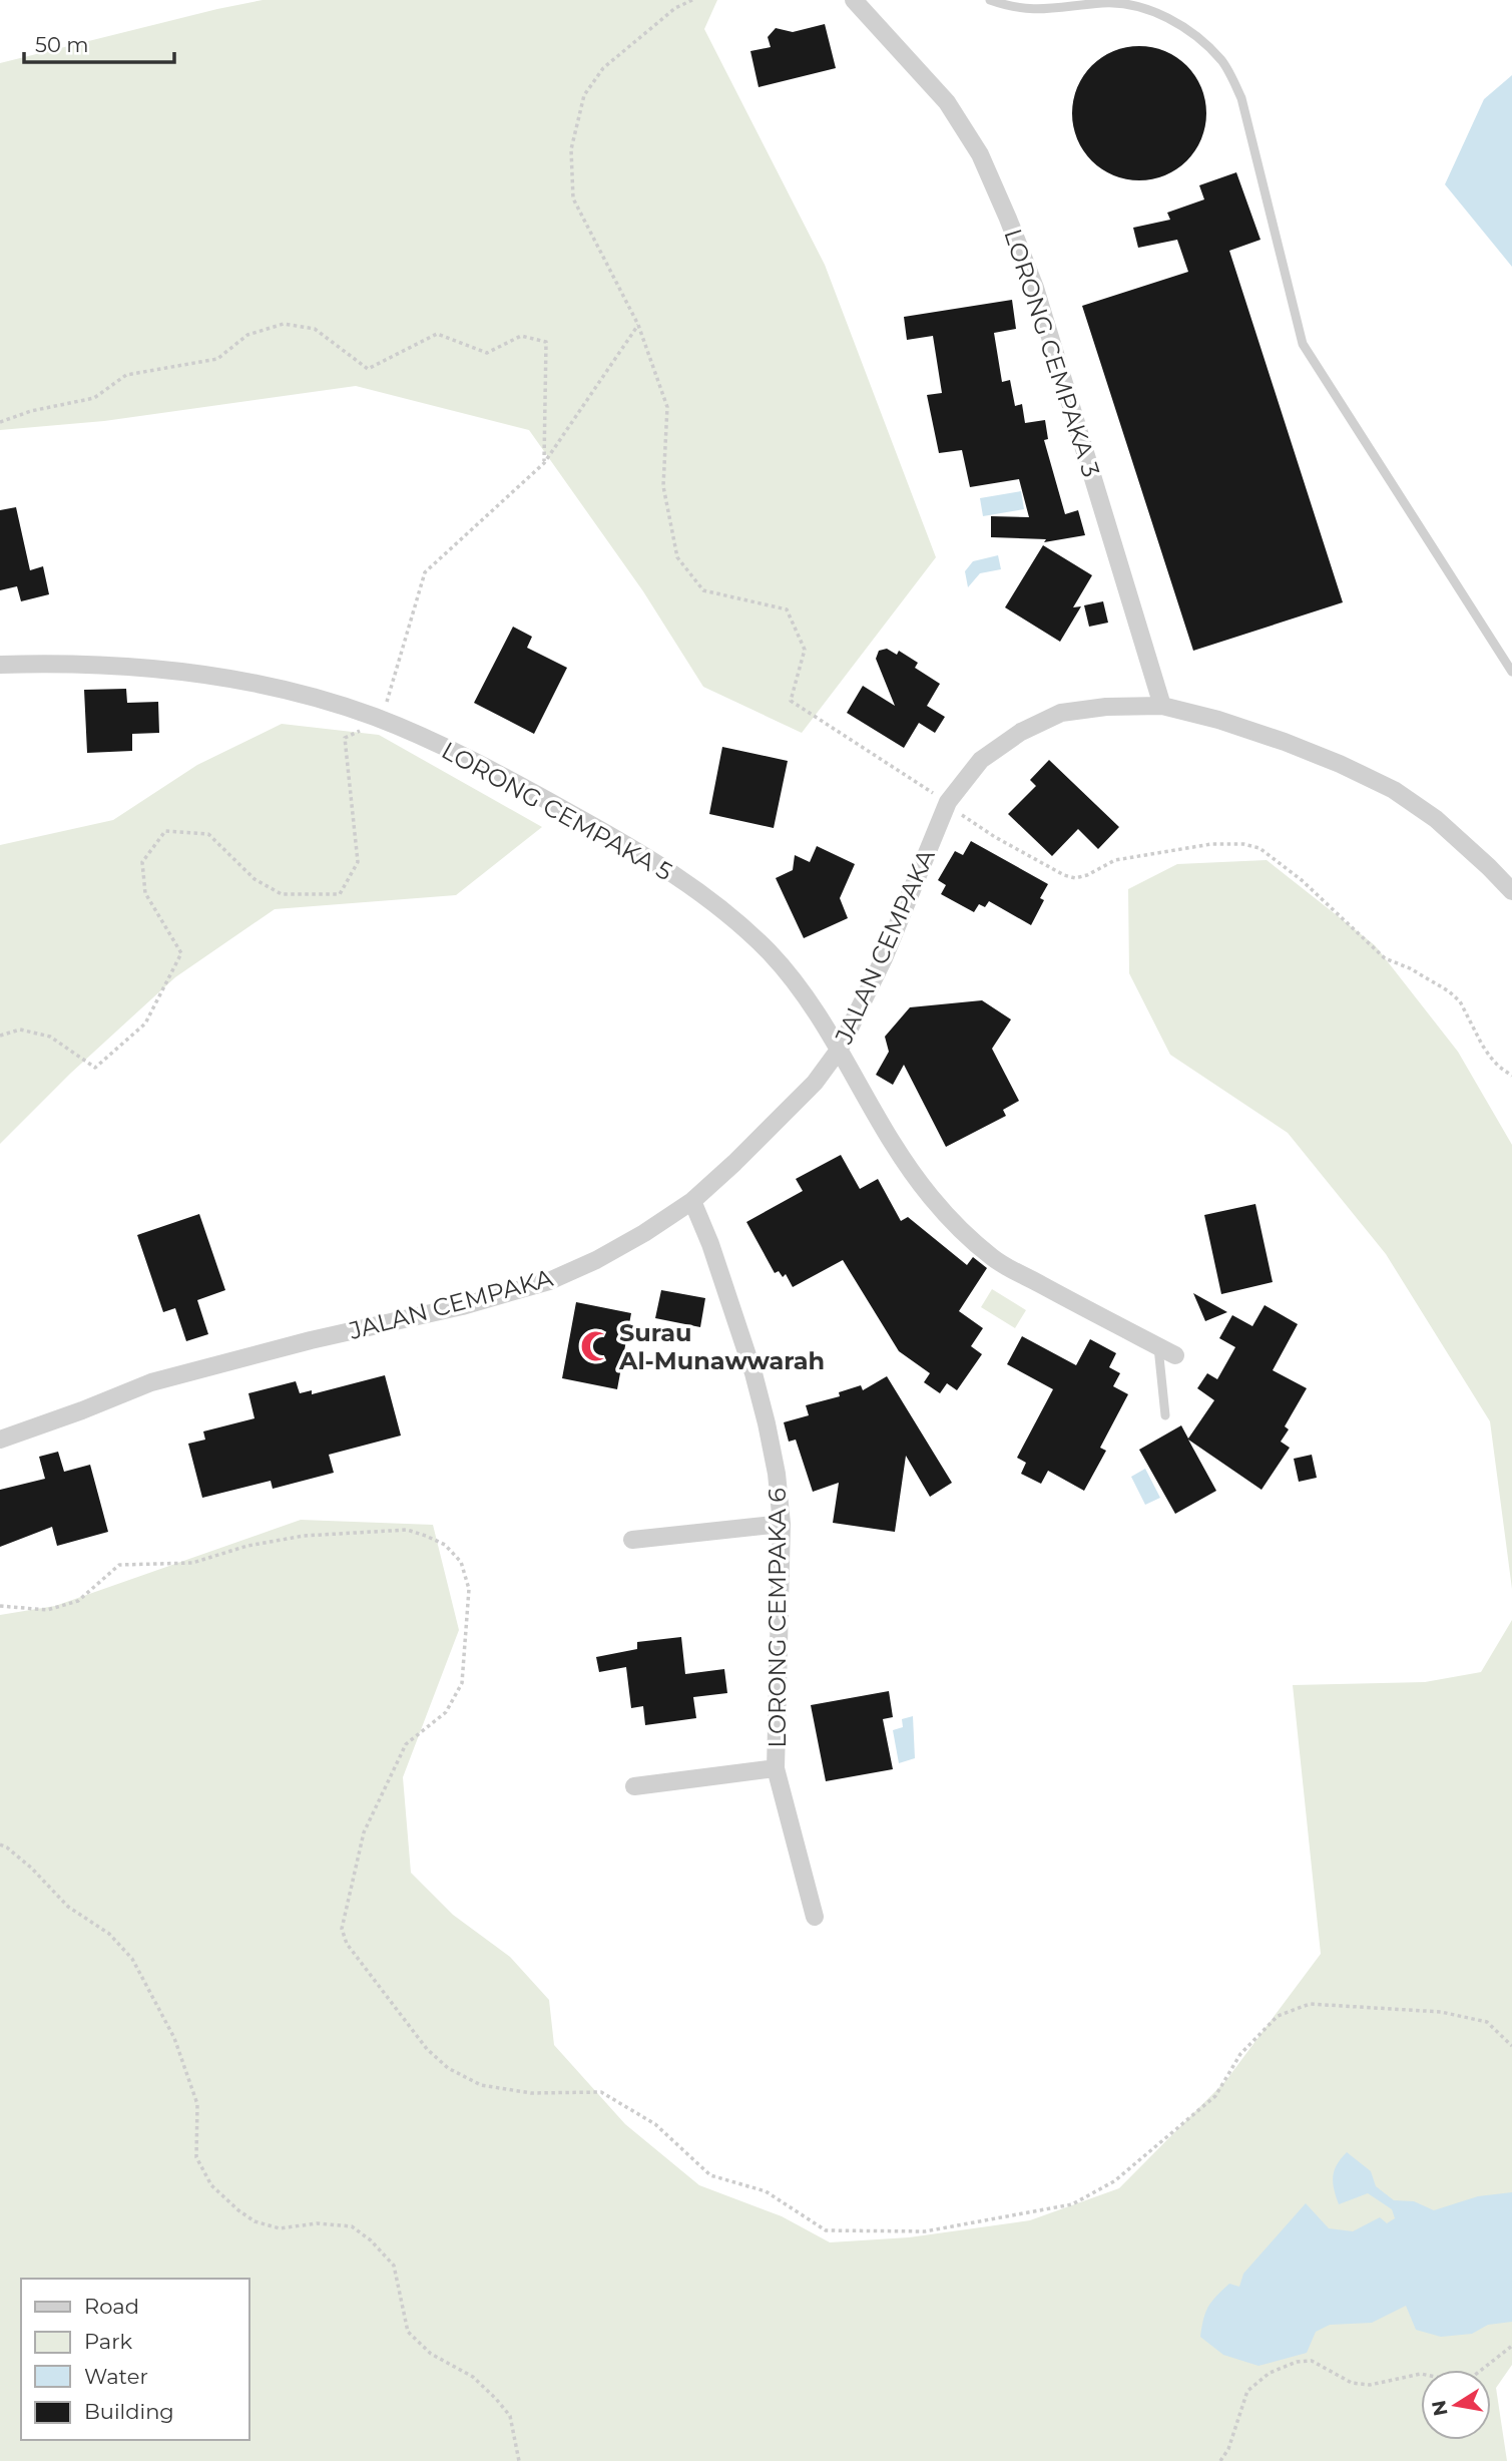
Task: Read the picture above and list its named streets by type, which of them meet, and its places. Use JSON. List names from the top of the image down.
{
  "streets": {
    "street": [
      "LORONG CEMPAKA 3",
      "LORONG CEMPAKA 5",
      "JALAN CEMPAKA",
      "LORONG CEMPAKA 6"
    ]
  },
  "crossings": [
    ["LORONG CEMPAKA 3", "JALAN CEMPAKA"],
    ["LORONG CEMPAKA 5", "JALAN CEMPAKA"],
    ["JALAN CEMPAKA", "LORONG CEMPAKA 6"]
  ],
  "places": {
    "mosque": ["Surau Al-Munawwarah"]
  },
  "legend": [
    "Road",
    "Park",
    "Water",
    "Building"
  ],
  "scale_bar": "50 m",
  "north": "left"
}
